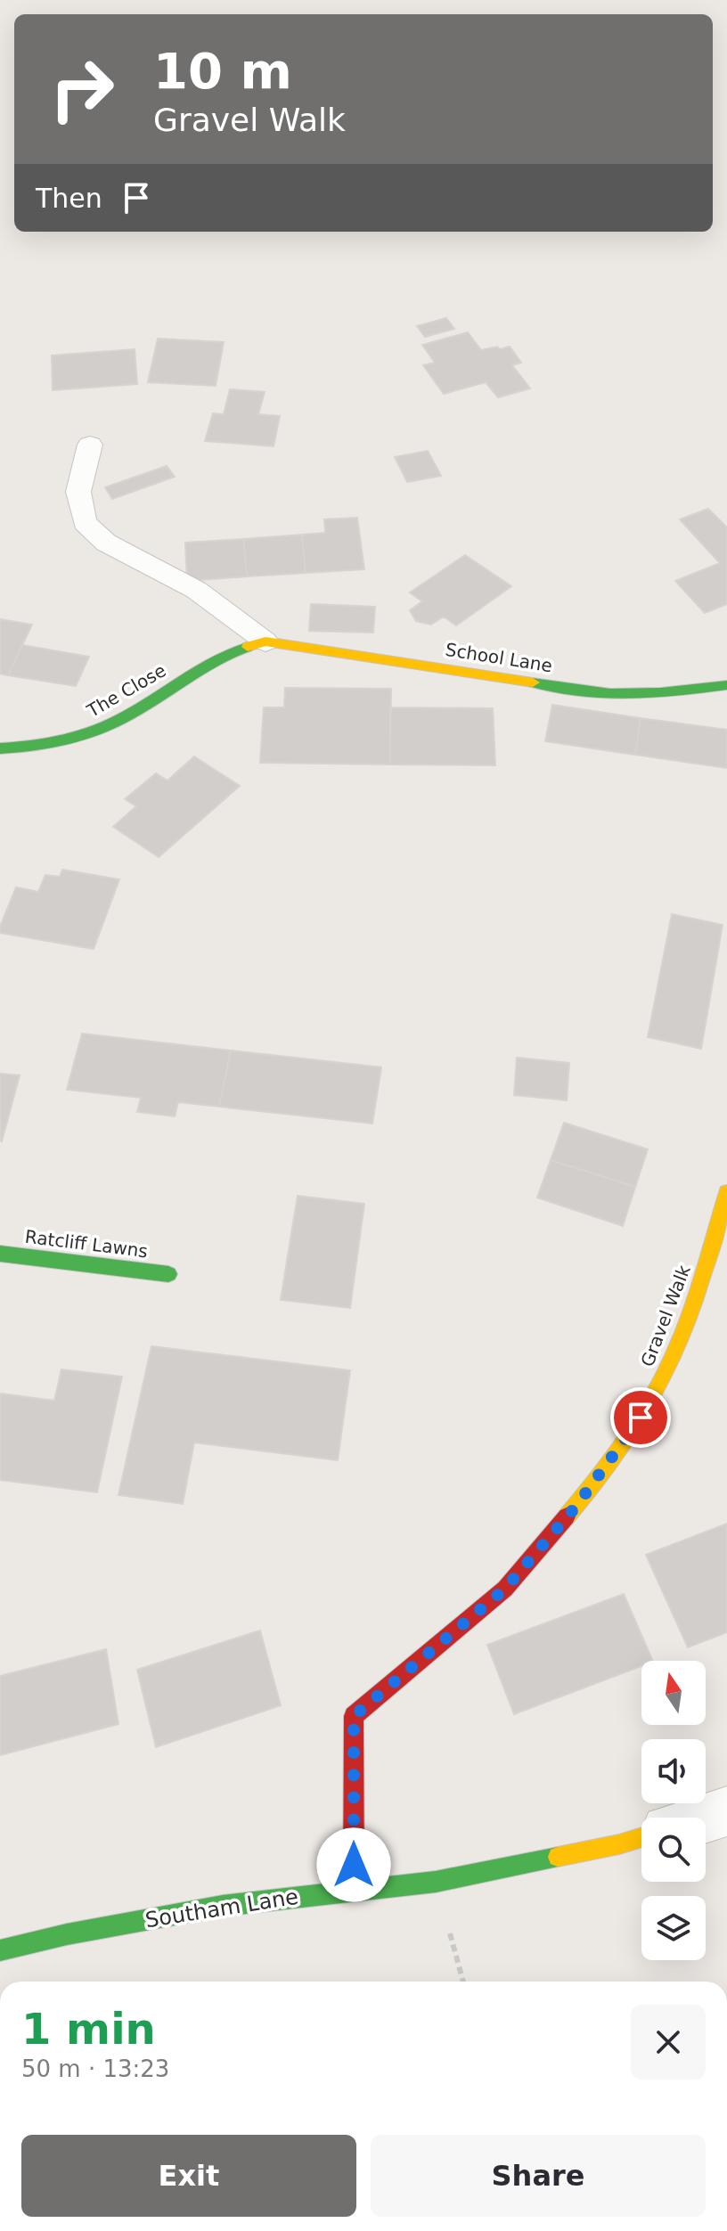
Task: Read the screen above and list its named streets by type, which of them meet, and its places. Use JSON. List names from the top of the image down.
{
  "streets": {
    "street": [
      "School Lane",
      "The Close",
      "Ratcliff Lawns",
      "Gravel Walk",
      "Southam Lane"
    ]
  },
  "crossings": [
    ["School Lane", "The Close"],
    ["Gravel Walk", "Southam Lane"]
  ],
  "north": "top",
  "page": {
    "turn": ["10 m", "Gravel Walk"],
    "then": "Then",
    "heading": ["1 min", "50 m · 13:23"],
    "buttons": ["Exit", "Share"]
  }
}
